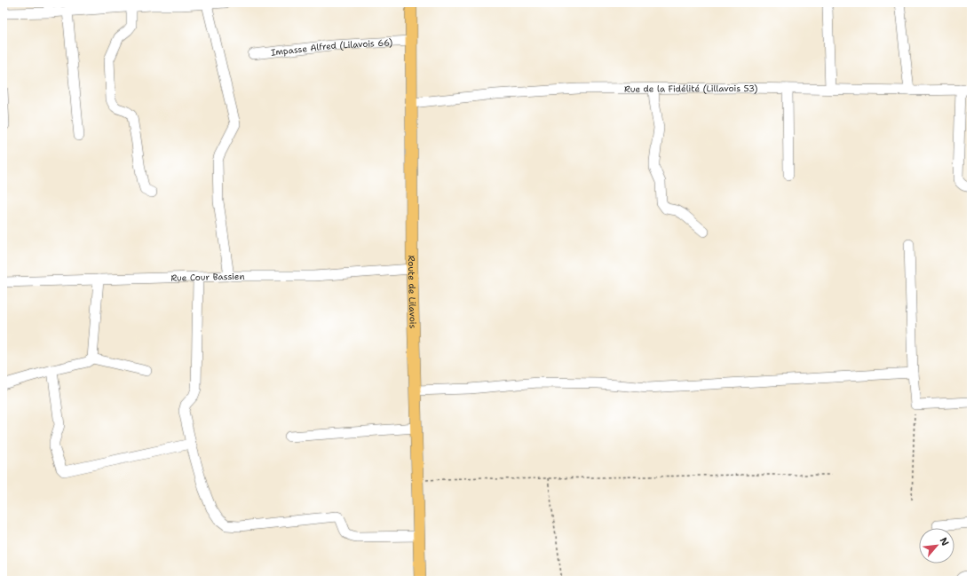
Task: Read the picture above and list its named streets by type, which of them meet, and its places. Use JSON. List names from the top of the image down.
{
  "streets": {
    "main road": ["Route de Lilavois"],
    "street": ["Impasse Alfred (Lilavois 66)", "Rue de la Fidélité (Lillavois 53)", "Rue Cour Bassien"]
  },
  "crossings": [
    ["Impasse Alfred (Lilavois 66)", "Route de Lilavois"],
    ["Rue de la Fidélité (Lillavois 53)", "Route de Lilavois"],
    ["Rue Cour Bassien", "Route de Lilavois"]
  ],
  "north": "top right"
}
